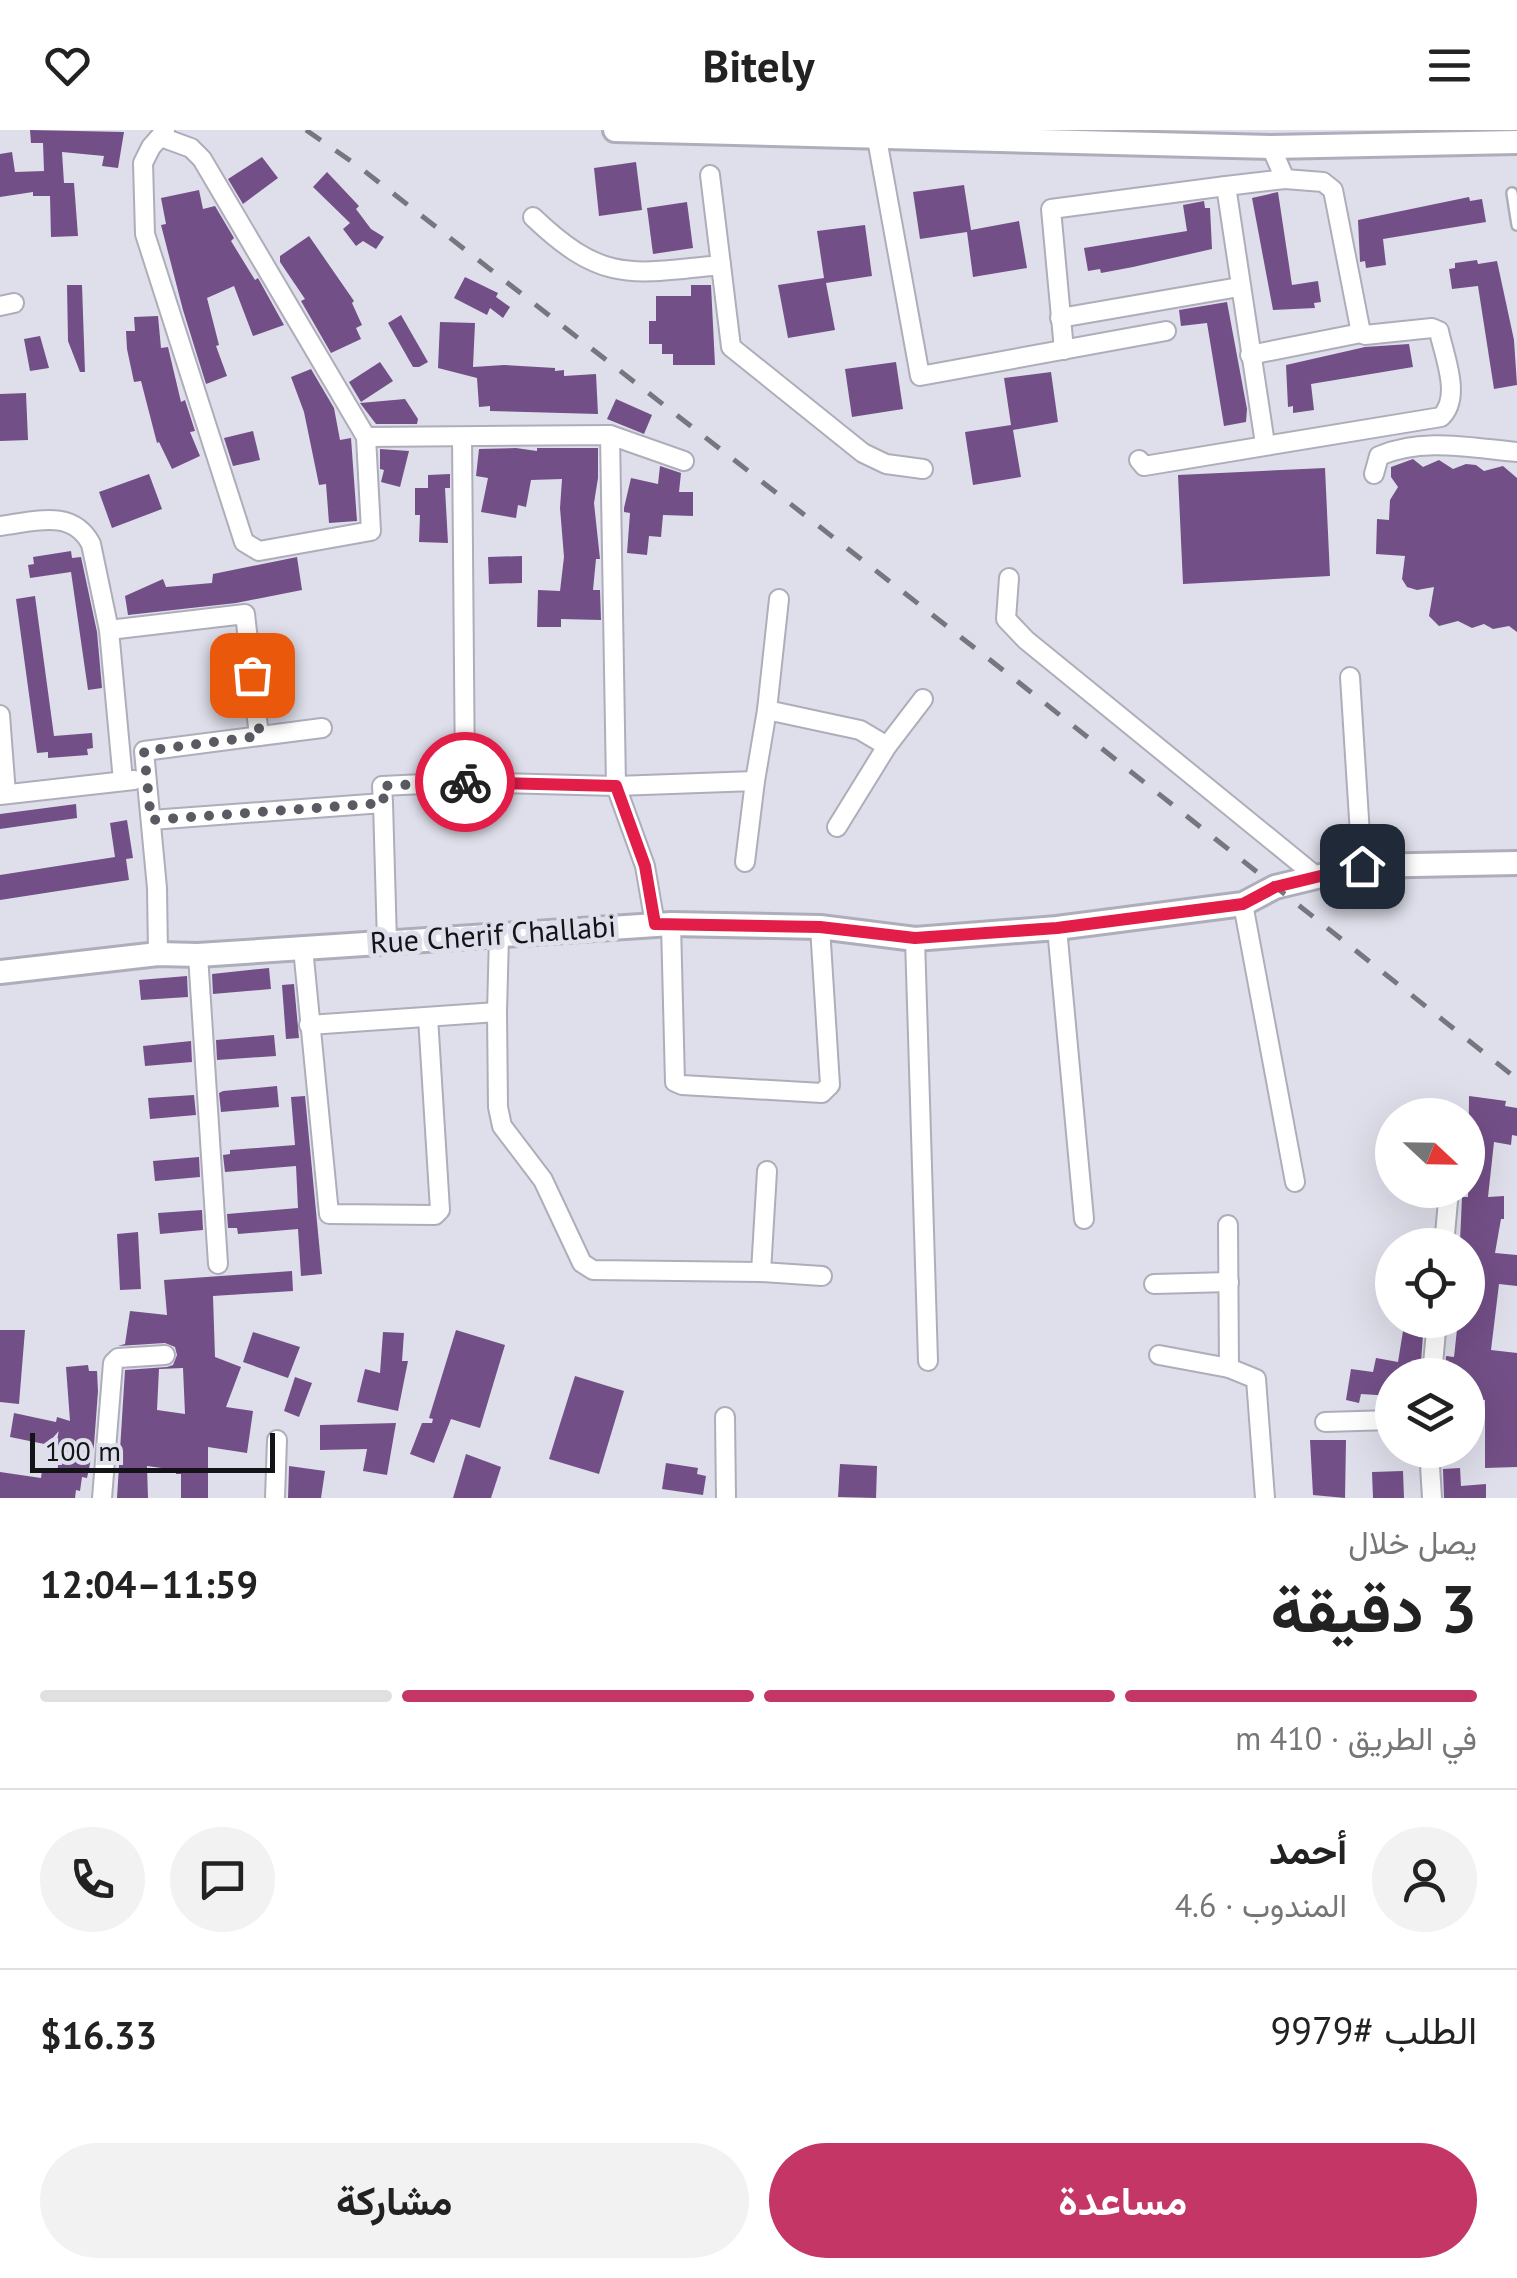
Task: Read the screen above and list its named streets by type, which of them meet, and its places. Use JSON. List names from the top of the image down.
{
  "streets": {
    "street": ["Rue Cherif Challabi"]
  },
  "scale_bar": "100 m",
  "north": "right",
  "page": {
    "header": "Bitely",
    "scale": "100 m",
    "heading": ["3 دقيقة", "يصل خلال", "11:59–12:04"],
    "panel": [
      "أحمد",
      "المندوب · 4.6",
      "الطلب #9979",
      "$16.33"
    ],
    "bar": "في الطريق · 410 m",
    "buttons": ["مساعدة", "مشاركة"]
  }
}
